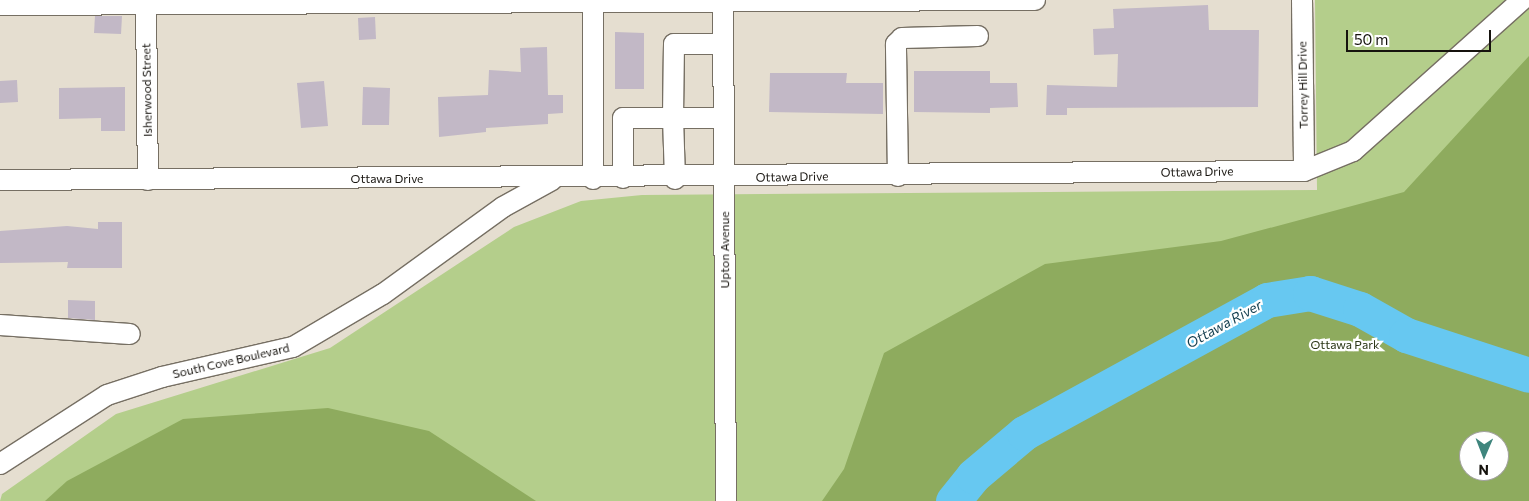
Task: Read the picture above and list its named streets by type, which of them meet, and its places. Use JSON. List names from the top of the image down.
{
  "streets": {
    "street": [
      "Torrey Hill Drive",
      "Isherwood Street",
      "Ottawa Drive",
      "Upton Avenue",
      "South Cove Boulevard"
    ]
  },
  "crossings": [
    ["Torrey Hill Drive", "Ottawa Drive"],
    ["Isherwood Street", "Ottawa Drive"],
    ["Ottawa Drive", "Upton Avenue"],
    ["Ottawa Drive", "South Cove Boulevard"]
  ],
  "water": ["Ottawa River"],
  "parks": ["Ottawa Park"],
  "scale_bar": "50 m",
  "north": "bottom"
}
